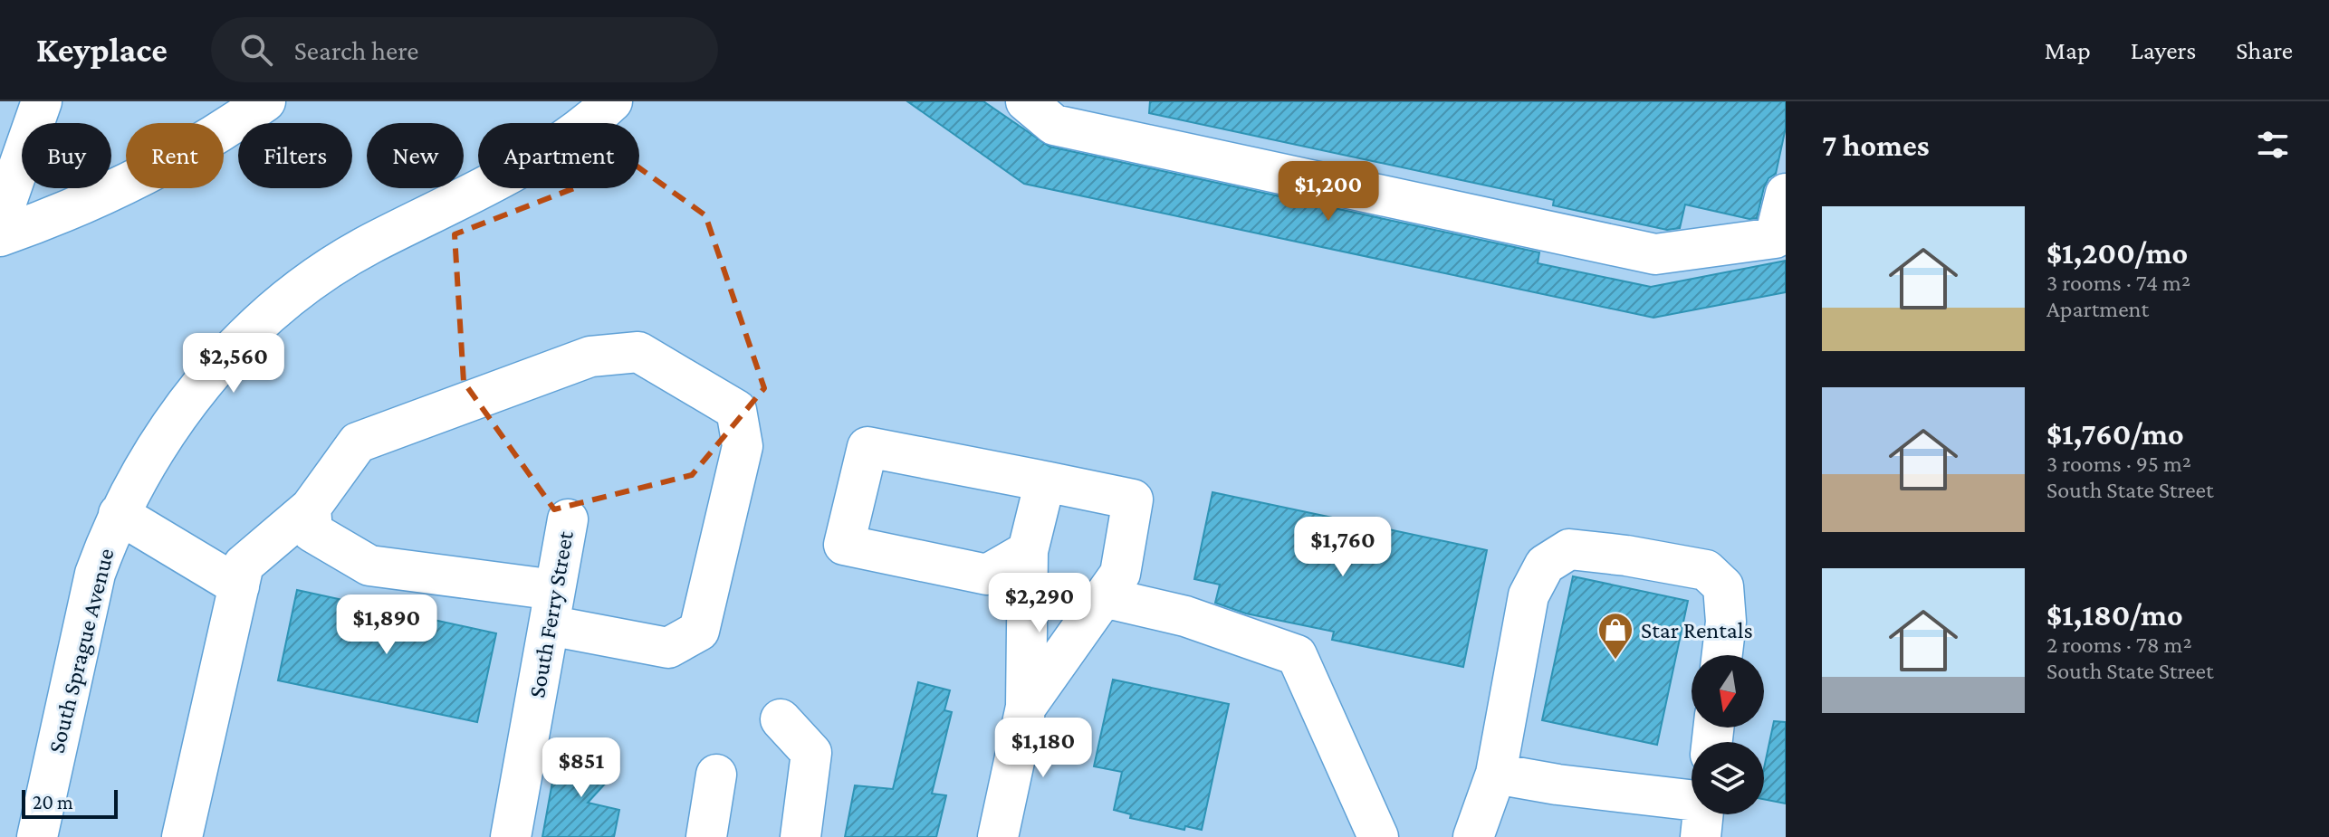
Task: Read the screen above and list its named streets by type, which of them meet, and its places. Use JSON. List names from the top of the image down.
{
  "streets": {
    "main road": ["South Ferry Street", "South Sprague Avenue"]
  },
  "places": {
    "shop": ["Star Rentals"]
  },
  "scale_bar": "20 m",
  "north": "bottom",
  "page": {
    "header": "Keyplace",
    "search": "Search here",
    "nav": ["Map", "Layers", "Share"],
    "heading": "7 homes",
    "chip": [
      "Buy",
      "Rent",
      "Filters",
      "New",
      "Apartment"
    ],
    "price": [
      "$1,200",
      "$2,560",
      "$1,760",
      "$2,290",
      "$1,890",
      "$1,180",
      "$851"
    ],
    "list": [
      {
        "name": "$1,200/mo",
        "note": "3 rooms · 74 m² · Apartment"
      },
      {
        "name": "$1,760/mo",
        "note": "3 rooms · 95 m² · South State Street"
      },
      {
        "name": "$1,180/mo",
        "note": "2 rooms · 78 m² · South State Street"
      }
    ],
    "scale": "20 m"
  }
}
